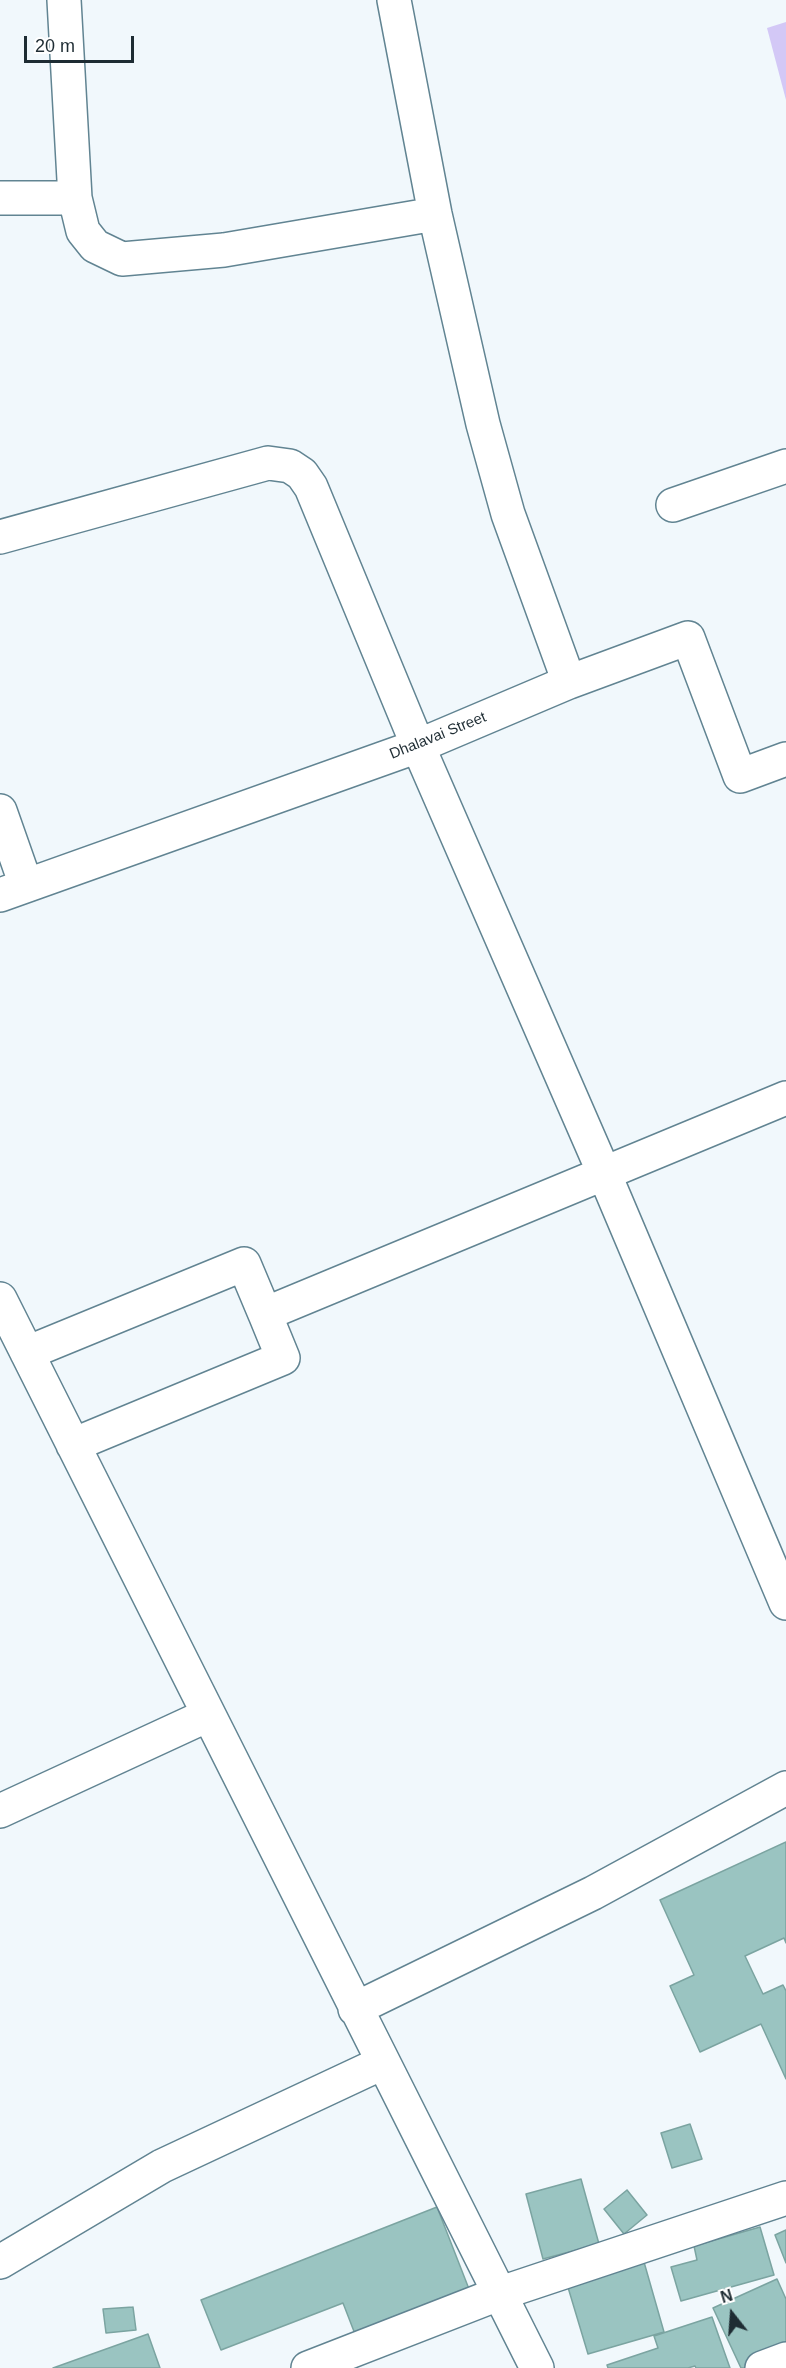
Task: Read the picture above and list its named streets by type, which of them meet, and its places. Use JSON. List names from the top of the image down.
{
  "streets": {
    "street": ["Dhalavai Street"]
  },
  "scale_bar": "20 m",
  "north": "top"
}
